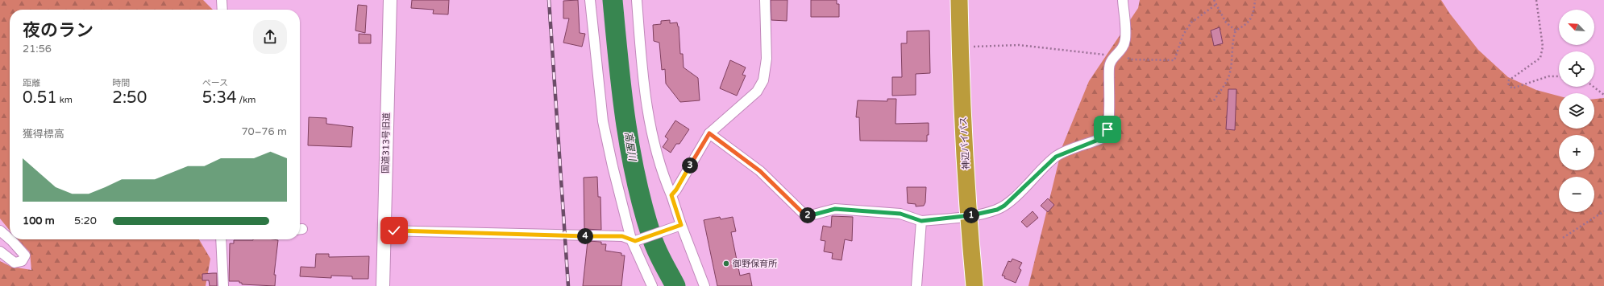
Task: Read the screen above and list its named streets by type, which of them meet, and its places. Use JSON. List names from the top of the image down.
{
  "streets": {
    "highway": ["神辺バイパス"],
    "street": ["国道313号旧道"]
  },
  "water": ["高屋川"],
  "places": ["御野保育所"],
  "north": "top left",
  "page": {
    "map_buttons": ["+", "−"],
    "heading": ["夜のラン", "21:56"],
    "stats": [
      ["距離", "0.51 km"],
      ["時間", "2:50"],
      ["ペース", "5:34 /km"]
    ],
    "chart": ["獲得標高", "70–76 m"],
    "pins": [
      "3",
      "1",
      "2",
      "4"
    ],
    "list": [
      {
        "name": "100 m",
        "note": "5:20"
      }
    ]
  }
}
